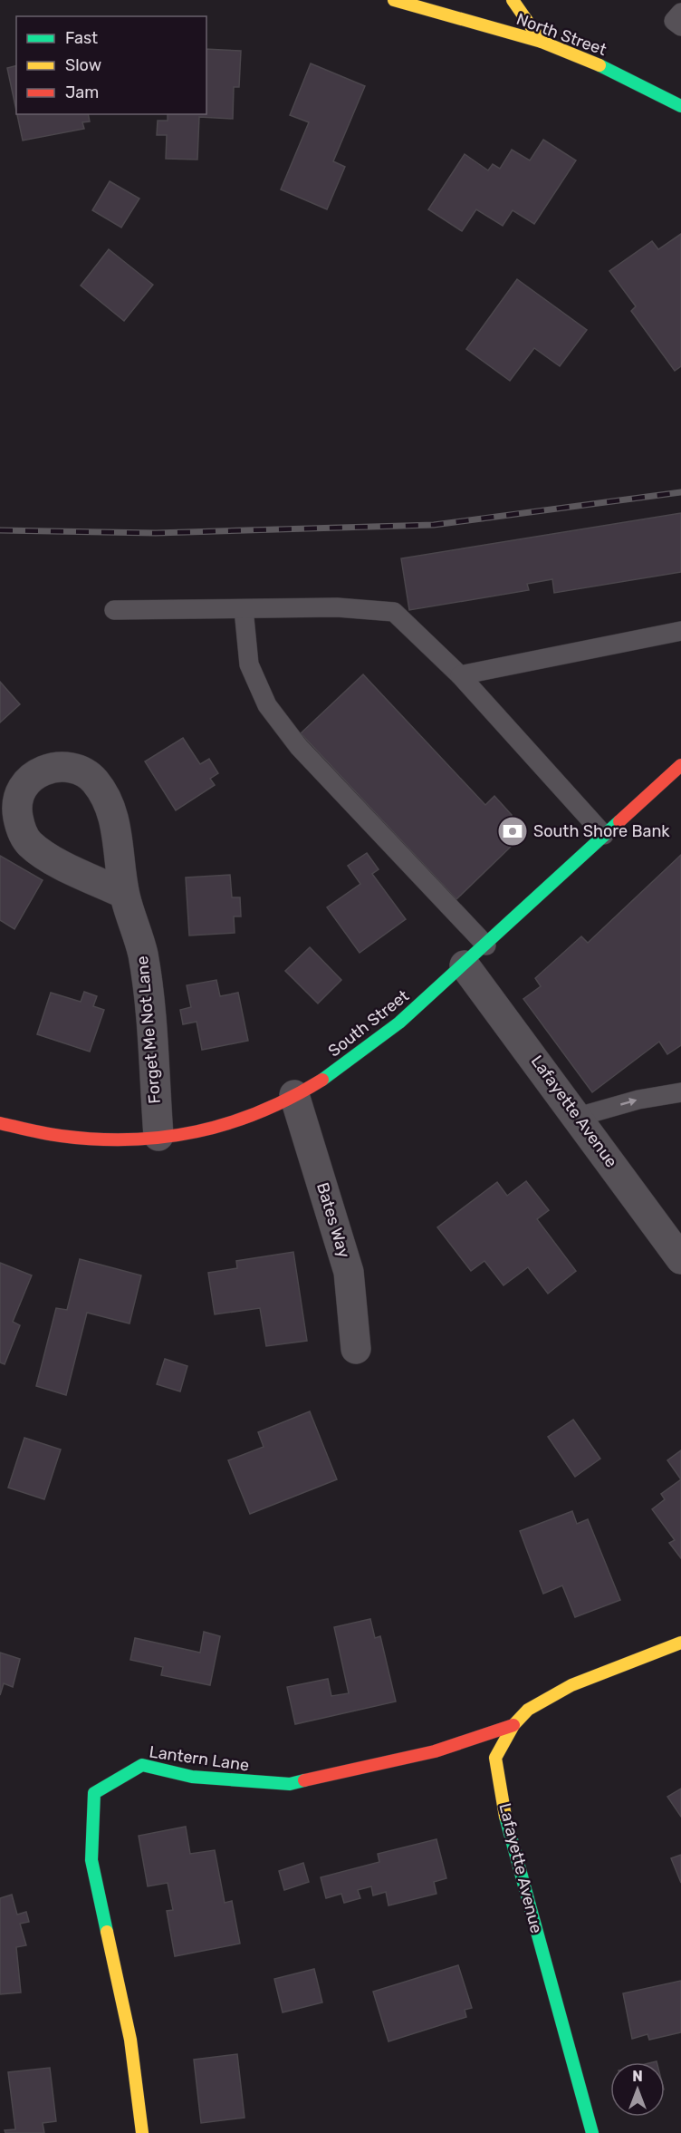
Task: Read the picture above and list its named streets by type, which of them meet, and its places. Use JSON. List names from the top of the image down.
{
  "streets": {
    "street": [
      "North Street",
      "South Street",
      "Forget Me Not Lane",
      "Lafayette Avenue",
      "Bates Way",
      "Lantern Lane"
    ]
  },
  "crossings": [
    ["South Street", "Forget Me Not Lane"],
    ["South Street", "Lafayette Avenue"],
    ["South Street", "Bates Way"],
    ["Lafayette Avenue", "Lantern Lane"]
  ],
  "places": {
    "bank": ["South Shore Bank"]
  },
  "legend": ["Fast", "Slow", "Jam"],
  "north": "top"
}
